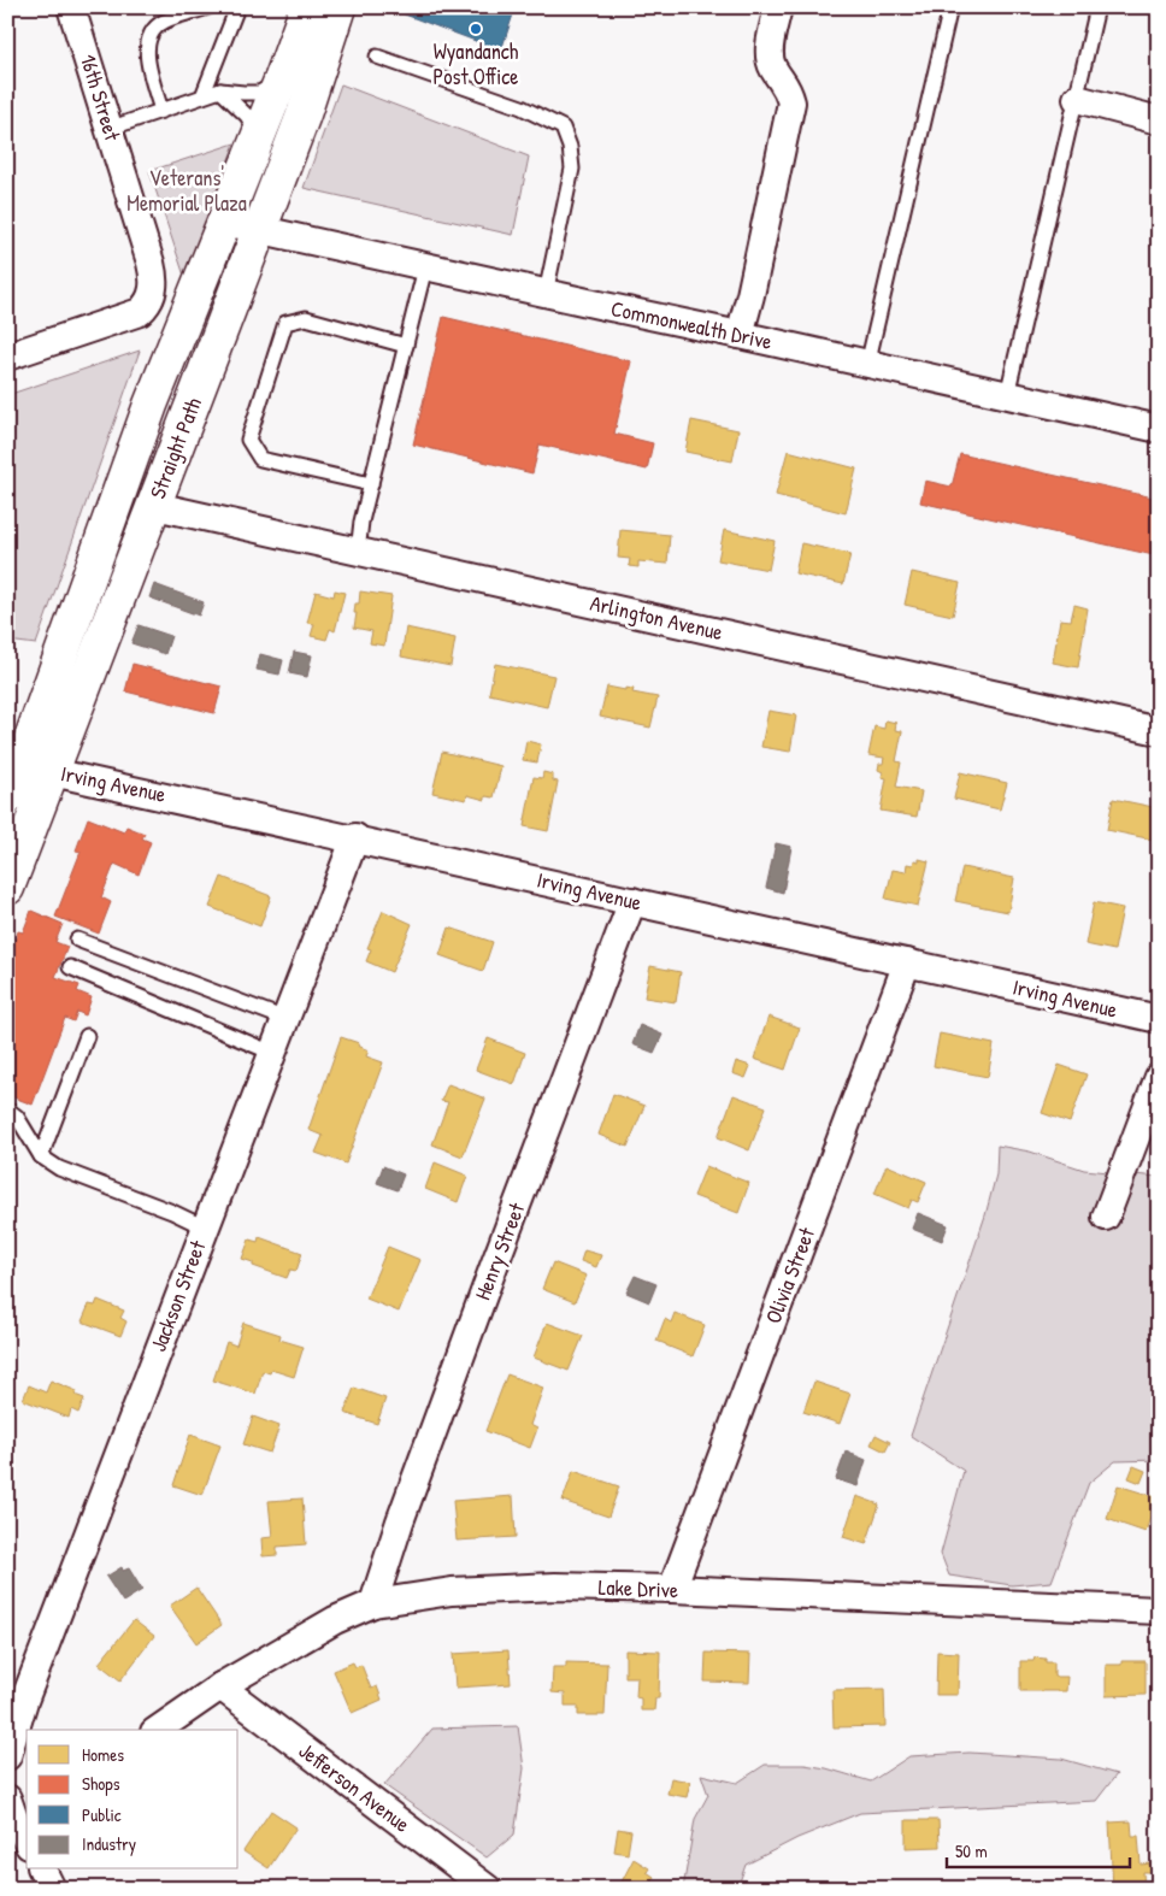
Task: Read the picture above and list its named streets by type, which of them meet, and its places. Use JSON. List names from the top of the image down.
{
  "streets": {
    "main road": ["Straight Path"],
    "street": [
      "16th Street",
      "Commonwealth Drive",
      "Arlington Avenue",
      "Irving Avenue",
      "Henry Street",
      "Olivia Street",
      "Jackson Street",
      "Lake Drive",
      "Jefferson Avenue"
    ]
  },
  "crossings": [
    ["Commonwealth Drive", "Straight Path"],
    ["Straight Path", "Arlington Avenue"],
    ["Straight Path", "Irving Avenue"],
    ["Irving Avenue", "Henry Street"],
    ["Irving Avenue", "Olivia Street"],
    ["Irving Avenue", "Jackson Street"],
    ["Henry Street", "Lake Drive"],
    ["Olivia Street", "Lake Drive"],
    ["Lake Drive", "Jefferson Avenue"]
  ],
  "parks": ["Veterans' Memorial Plaza"],
  "places": ["Wyandanch Post Office"],
  "legend": [
    "Homes",
    "Shops",
    "Public",
    "Industry"
  ],
  "scale_bar": "50 m"
}
